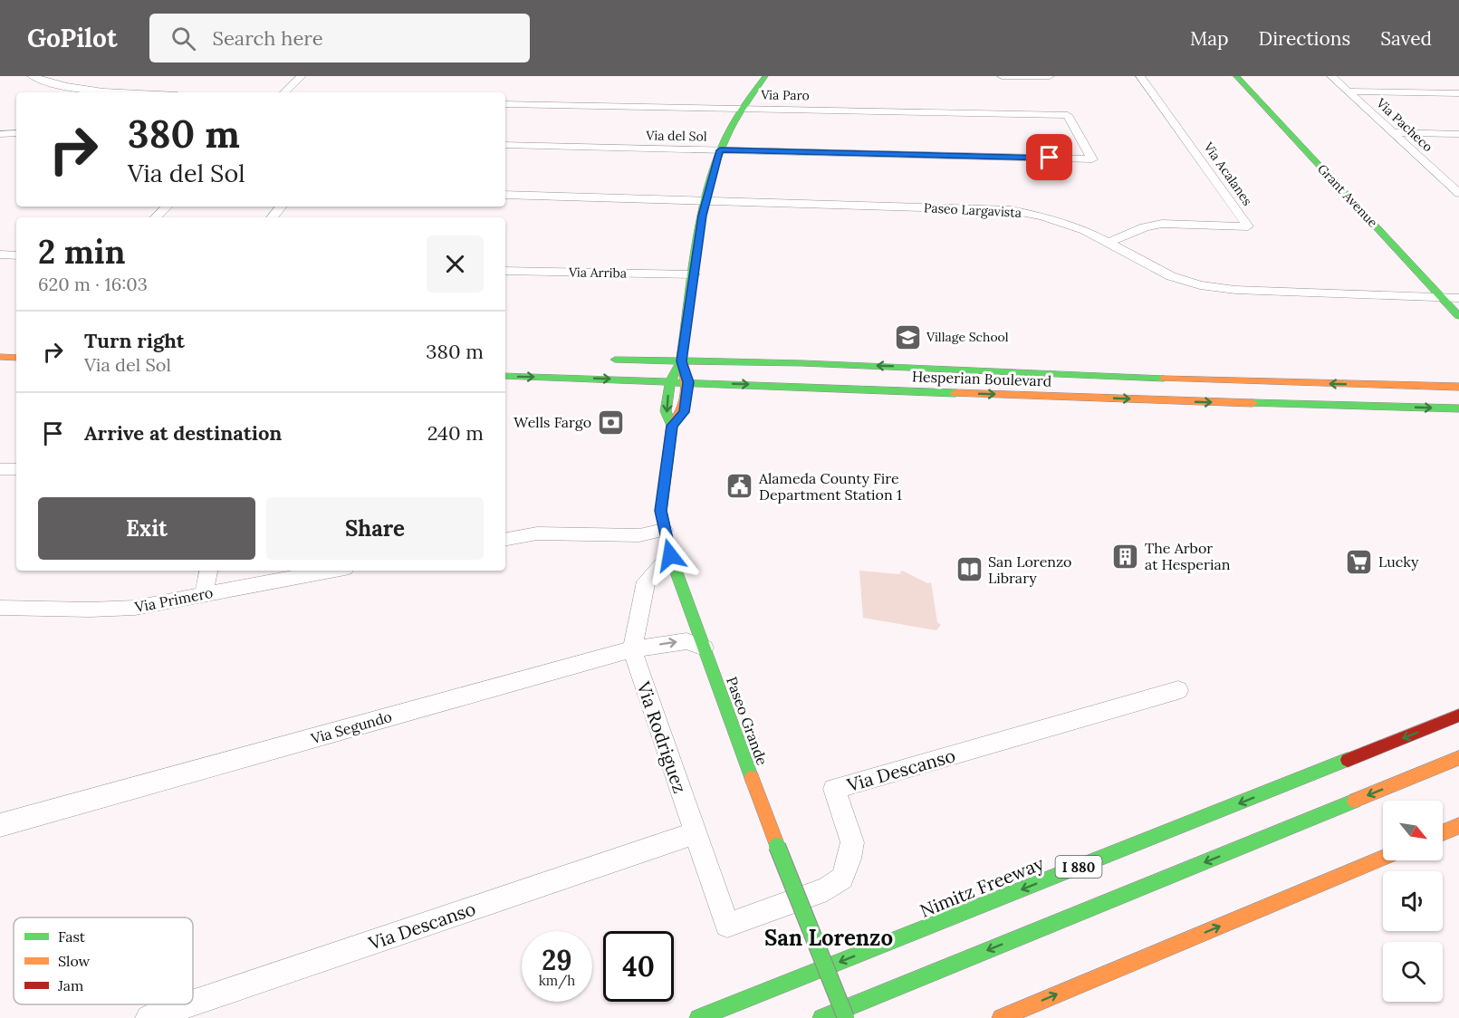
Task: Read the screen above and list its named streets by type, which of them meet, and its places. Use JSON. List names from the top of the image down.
{
  "streets": {
    "main road": [
      "Grant Avenue",
      "Hesperian Boulevard",
      "Paseo Grande",
      "I 880",
      "Nimitz Freeway"
    ],
    "street": [
      "Via Paro",
      "Via Pacheco",
      "Via del Sol",
      "Via Acalanes",
      "Paseo Largavista",
      "Via Arriba",
      "Via Primero",
      "Via Segundo",
      "Via Rodriguez",
      "Via Descanso"
    ]
  },
  "crossings": [
    ["Via Paro", "Via del Sol"],
    ["Via Paro", "Paseo Grande"],
    ["Via del Sol", "Paseo Grande"],
    ["Via Acalanes", "Paseo Largavista"],
    ["Grant Avenue", "Paseo Largavista"],
    ["Paseo Largavista", "Paseo Grande"],
    ["Via Arriba", "Paseo Grande"],
    ["Hesperian Boulevard", "Paseo Grande"],
    ["Paseo Grande", "Via Segundo"],
    ["Via Segundo", "Via Rodriguez"],
    ["Via Rodriguez", "Via Descanso"]
  ],
  "districts": ["San Lorenzo"],
  "places": {
    "school or university": ["Village School"],
    "bank": ["Wells Fargo"],
    "public building": ["Alameda County Fire Department Station 1"],
    "building": ["The Arbor at Hesperian"],
    "supermarket": ["Lucky"],
    "library": ["San Lorenzo Library"]
  },
  "legend": ["Fast", "Slow", "Jam"],
  "north": "bottom right",
  "page": {
    "header": "GoPilot",
    "search": "Search here",
    "nav": ["Map", "Directions", "Saved"],
    "turn": ["380 m", "Via del Sol"],
    "heading": ["2 min", "620 m · 16:03"],
    "list": [
      {
        "name": "Turn right",
        "note": "Via del Sol",
        "value": "380 m"
      },
      {
        "name": "Arrive at destination",
        "value": "240 m"
      }
    ],
    "buttons": ["Exit", "Share"],
    "speed": "29 km/h",
    "limit": "40"
  }
}
